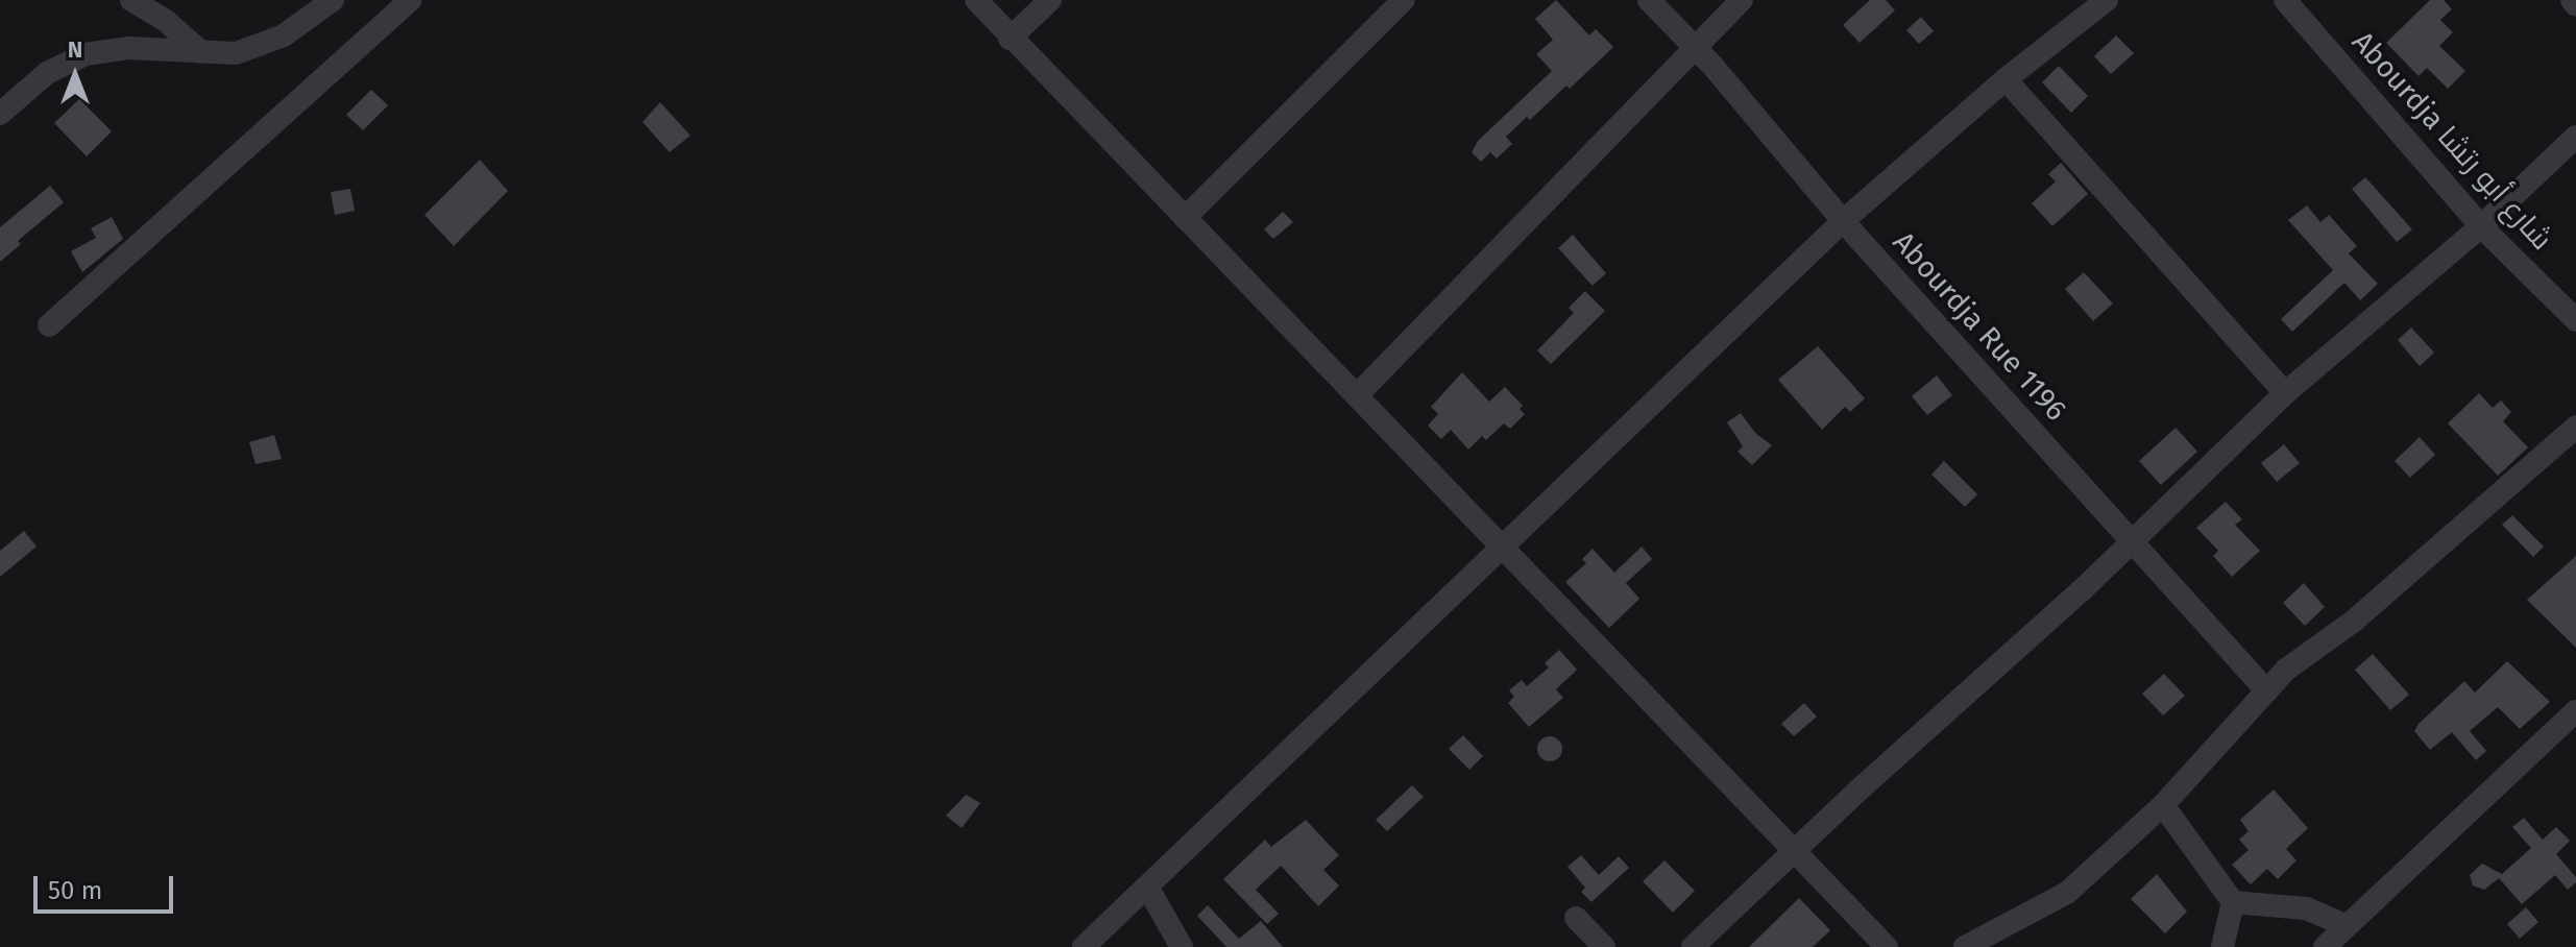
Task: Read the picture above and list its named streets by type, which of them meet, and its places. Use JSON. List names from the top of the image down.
{
  "streets": {
    "street": ["Abourdja شارع أبو رتشا", "Abourdja Rue 1196"]
  },
  "scale_bar": "50 m",
  "north": "top"
}
